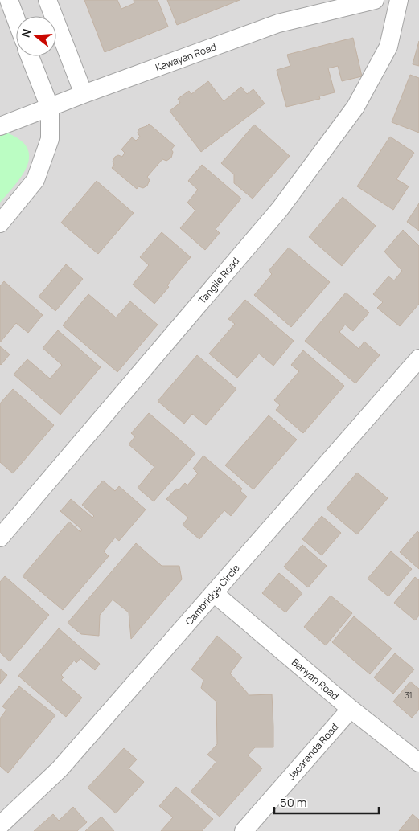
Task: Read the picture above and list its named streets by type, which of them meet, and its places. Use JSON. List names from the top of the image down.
{
  "streets": {
    "street": [
      "Kawayan Road",
      "Tangile Road",
      "Cambridge Circle",
      "Banyan Road",
      "Jacaranda Road"
    ]
  },
  "crossings": [
    ["Cambridge Circle", "Banyan Road"],
    ["Banyan Road", "Jacaranda Road"]
  ],
  "house_numbers": ["31"],
  "scale_bar": "50 m",
  "north": "left"
}
